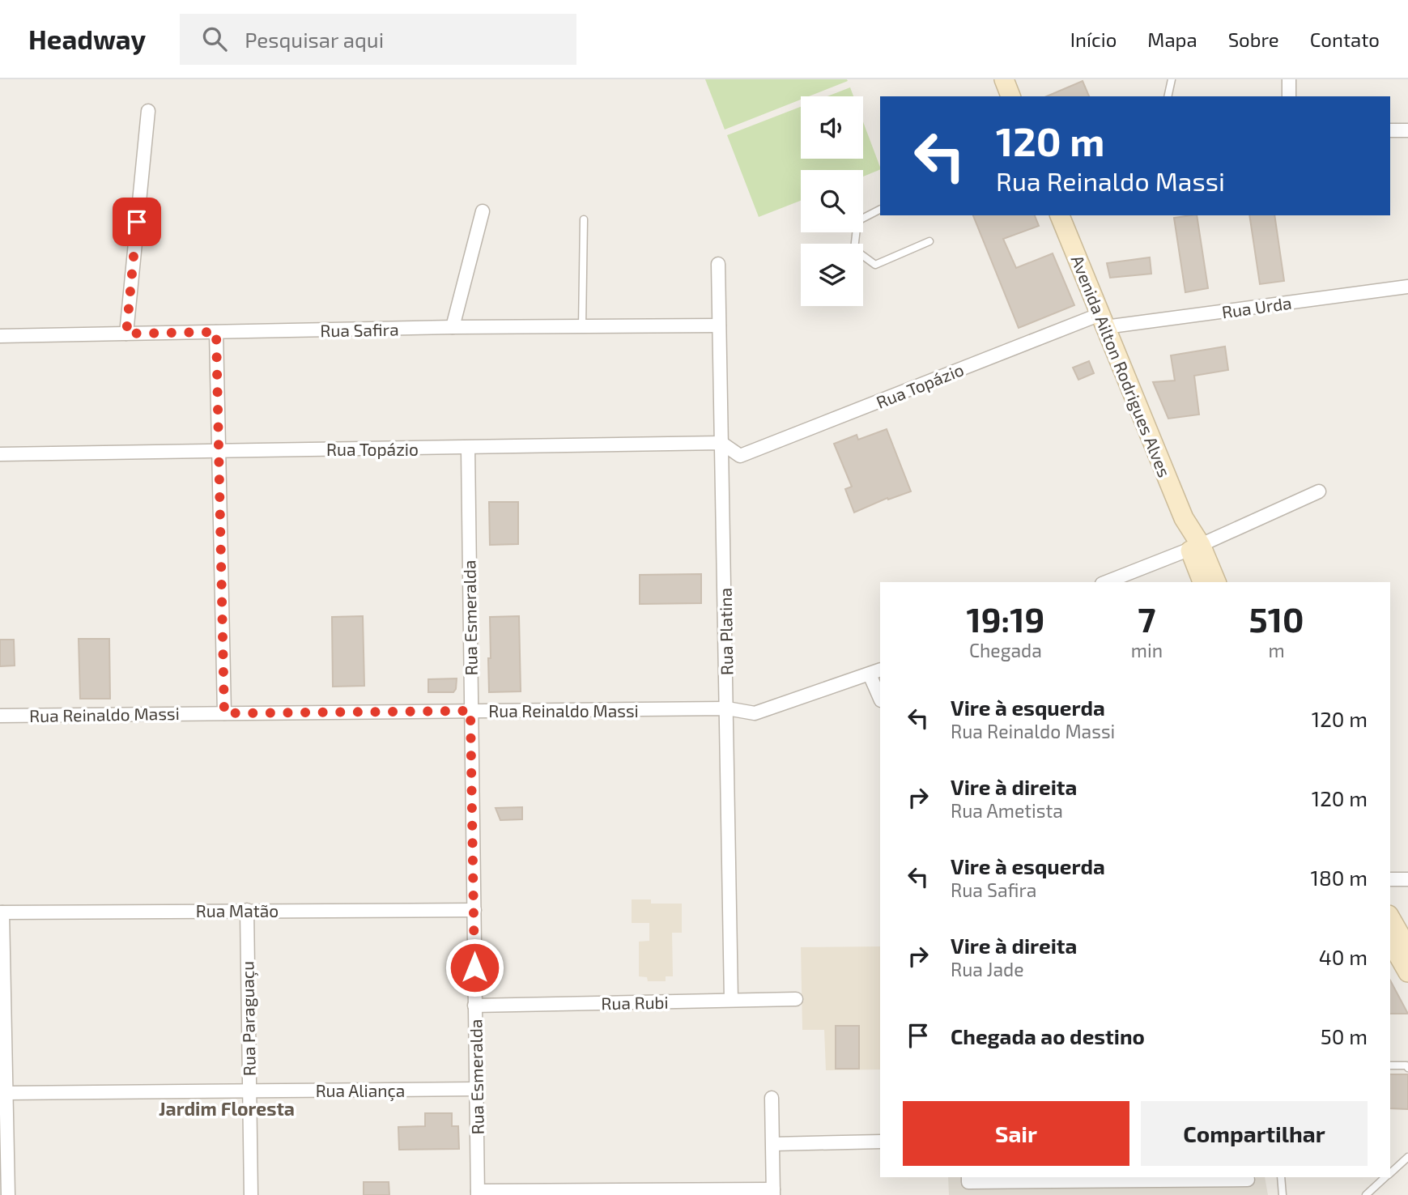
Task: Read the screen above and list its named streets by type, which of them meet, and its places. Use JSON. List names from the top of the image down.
{
  "streets": {
    "main road": ["Avenida Ailton Rodrigues Alves"],
    "street": [
      "Rua Urda",
      "Rua Safira",
      "Rua Topázio",
      "Rua Esmeralda",
      "Rua Platina",
      "Rua Reinaldo Massi",
      "Rua Matão",
      "Rua Rubi",
      "Rua Paraguaçu",
      "Rua Aliança"
    ]
  },
  "crossings": [
    ["Rua Urda", "Avenida Ailton Rodrigues Alves"],
    ["Rua Urda", "Rua Topázio"],
    ["Rua Safira", "Rua Platina"],
    ["Avenida Ailton Rodrigues Alves", "Rua Topázio"],
    ["Rua Topázio", "Rua Esmeralda"],
    ["Rua Topázio", "Rua Platina"],
    ["Rua Esmeralda", "Rua Reinaldo Massi"],
    ["Rua Esmeralda", "Rua Matão"],
    ["Rua Esmeralda", "Rua Rubi"],
    ["Rua Esmeralda", "Rua Aliança"],
    ["Rua Platina", "Rua Reinaldo Massi"],
    ["Rua Platina", "Rua Rubi"],
    ["Rua Matão", "Rua Paraguaçu"],
    ["Rua Paraguaçu", "Rua Aliança"]
  ],
  "districts": ["Jardim Floresta"],
  "page": {
    "header": "Headway",
    "search": "Pesquisar aqui",
    "nav": [
      "Início",
      "Mapa",
      "Sobre",
      "Contato"
    ],
    "turn": ["120 m", "Rua Reinaldo Massi"],
    "eta": [
      "19:19",
      "Chegada",
      "7",
      "min",
      "510",
      "m"
    ],
    "list": [
      {
        "name": "Vire à esquerda",
        "note": "Rua Reinaldo Massi",
        "value": "120 m"
      },
      {
        "name": "Vire à direita",
        "note": "Rua Ametista",
        "value": "120 m"
      },
      {
        "name": "Vire à esquerda",
        "note": "Rua Safira",
        "value": "180 m"
      },
      {
        "name": "Vire à direita",
        "note": "Rua Jade",
        "value": "40 m"
      },
      {
        "name": "Chegada ao destino",
        "value": "50 m"
      }
    ],
    "buttons": ["Sair", "Compartilhar"]
  }
}
